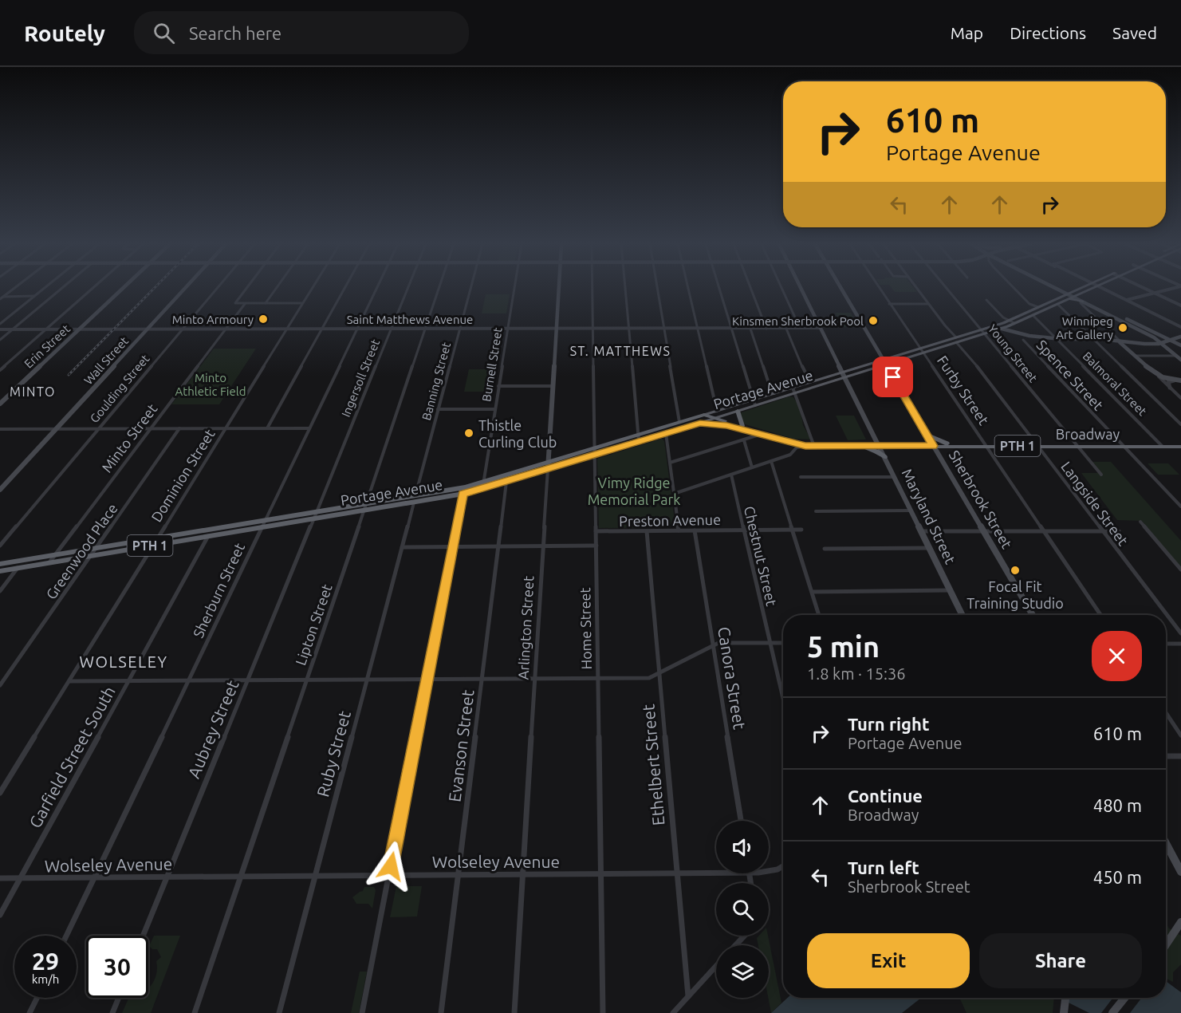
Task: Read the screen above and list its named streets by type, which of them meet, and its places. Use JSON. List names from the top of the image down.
{
  "streets": {
    "highway": ["Portage Avenue", "Broadway", "PTH 1"],
    "main road": [
      "Erin Street",
      "Wall Street",
      "Sherbrook Street",
      "Maryland Street",
      "Arlington Street"
    ],
    "street": [
      "Saint Matthews Avenue",
      "Young Street",
      "Burnell Street",
      "Spence Street",
      "Ingersoll Street",
      "Banning Street",
      "Balmoral Street",
      "Goulding Street",
      "Furby Street",
      "Minto Street",
      "Dominion Street",
      "Langside Street",
      "Preston Avenue",
      "Greenwood Place",
      "Chestnut Street",
      "Sherburn Street",
      "Lipton Street",
      "Home Street",
      "Canora Street",
      "Aubrey Street",
      "Evanson Street",
      "Ruby Street",
      "Garfield Street South",
      "Ethelbert Street",
      "Wolseley Avenue"
    ]
  },
  "crossings": [
    ["Saint Matthews Avenue", "Erin Street"],
    ["Saint Matthews Avenue", "Wall Street"],
    ["Saint Matthews Avenue", "Burnell Street"],
    ["Saint Matthews Avenue", "Ingersoll Street"],
    ["Saint Matthews Avenue", "Banning Street"],
    ["Saint Matthews Avenue", "Goulding Street"],
    ["Saint Matthews Avenue", "Minto Street"],
    ["Saint Matthews Avenue", "Dominion Street"],
    ["Saint Matthews Avenue", "Maryland Street"],
    ["Saint Matthews Avenue", "Sherburn Street"],
    ["Saint Matthews Avenue", "Lipton Street"],
    ["Saint Matthews Avenue", "Arlington Street"],
    ["Saint Matthews Avenue", "Home Street"],
    ["Young Street", "Portage Avenue"],
    ["Young Street", "Broadway"],
    ["Burnell Street", "Portage Avenue"],
    ["Spence Street", "Broadway"],
    ["Ingersoll Street", "Portage Avenue"],
    ["Ingersoll Street", "Aubrey Street"],
    ["Banning Street", "Portage Avenue"],
    ["Banning Street", "Ruby Street"],
    ["Balmoral Street", "Portage Avenue"],
    ["Balmoral Street", "Broadway"],
    ["Portage Avenue", "Furby Street"],
    ["Portage Avenue", "Broadway"],
    ["Portage Avenue", "Minto Street"],
    ["Portage Avenue", "Dominion Street"],
    ["Portage Avenue", "Sherbrook Street"],
    ["Portage Avenue", "Langside Street"],
    ["Portage Avenue", "Maryland Street"],
    ["Portage Avenue", "Greenwood Place"],
    ["Portage Avenue", "Sherburn Street"],
    ["Portage Avenue", "Lipton Street"],
    ["Portage Avenue", "Arlington Street"],
    ["Portage Avenue", "Home Street"],
    ["Portage Avenue", "Aubrey Street"],
    ["Portage Avenue", "Evanson Street"],
    ["Portage Avenue", "Ruby Street"],
    ["Portage Avenue", "Garfield Street South"],
    ["Furby Street", "Broadway"],
    ["Broadway", "Sherbrook Street"],
    ["Broadway", "Langside Street"],
    ["Broadway", "Maryland Street"],
    ["Preston Avenue", "Chestnut Street"],
    ["Preston Avenue", "Home Street"],
    ["Preston Avenue", "Canora Street"],
    ["Preston Avenue", "Ethelbert Street"],
    ["Sherburn Street", "Wolseley Avenue"],
    ["Lipton Street", "Wolseley Avenue"],
    ["Arlington Street", "Wolseley Avenue"],
    ["Home Street", "Wolseley Avenue"],
    ["Aubrey Street", "Wolseley Avenue"],
    ["Evanson Street", "Wolseley Avenue"],
    ["Ruby Street", "Wolseley Avenue"],
    ["Garfield Street South", "Wolseley Avenue"],
    ["Ethelbert Street", "Wolseley Avenue"]
  ],
  "districts": ["ST. MATTHEWS", "MINTO", "WOLSELEY"],
  "parks": ["Minto Athletic Field", "Vimy Ridge Memorial Park"],
  "places": [
    "Minto Armoury",
    "Kinsmen Sherbrook Pool",
    "Winnipeg Art Gallery",
    "Thistle Curling Club",
    "Focal Fit Training Studio"
  ],
  "page": {
    "header": "Routely",
    "search": "Search here",
    "nav": ["Map", "Directions", "Saved"],
    "turn": ["610 m", "Portage Avenue"],
    "heading": ["5 min", "1.8 km · 15:36"],
    "list": [
      {
        "name": "Turn right",
        "note": "Portage Avenue",
        "value": "610 m"
      },
      {
        "name": "Continue",
        "note": "Broadway",
        "value": "480 m"
      },
      {
        "name": "Turn left",
        "note": "Sherbrook Street",
        "value": "450 m"
      }
    ],
    "buttons": ["Exit", "Share"],
    "speed": "29 km/h",
    "limit": "30"
  }
}
